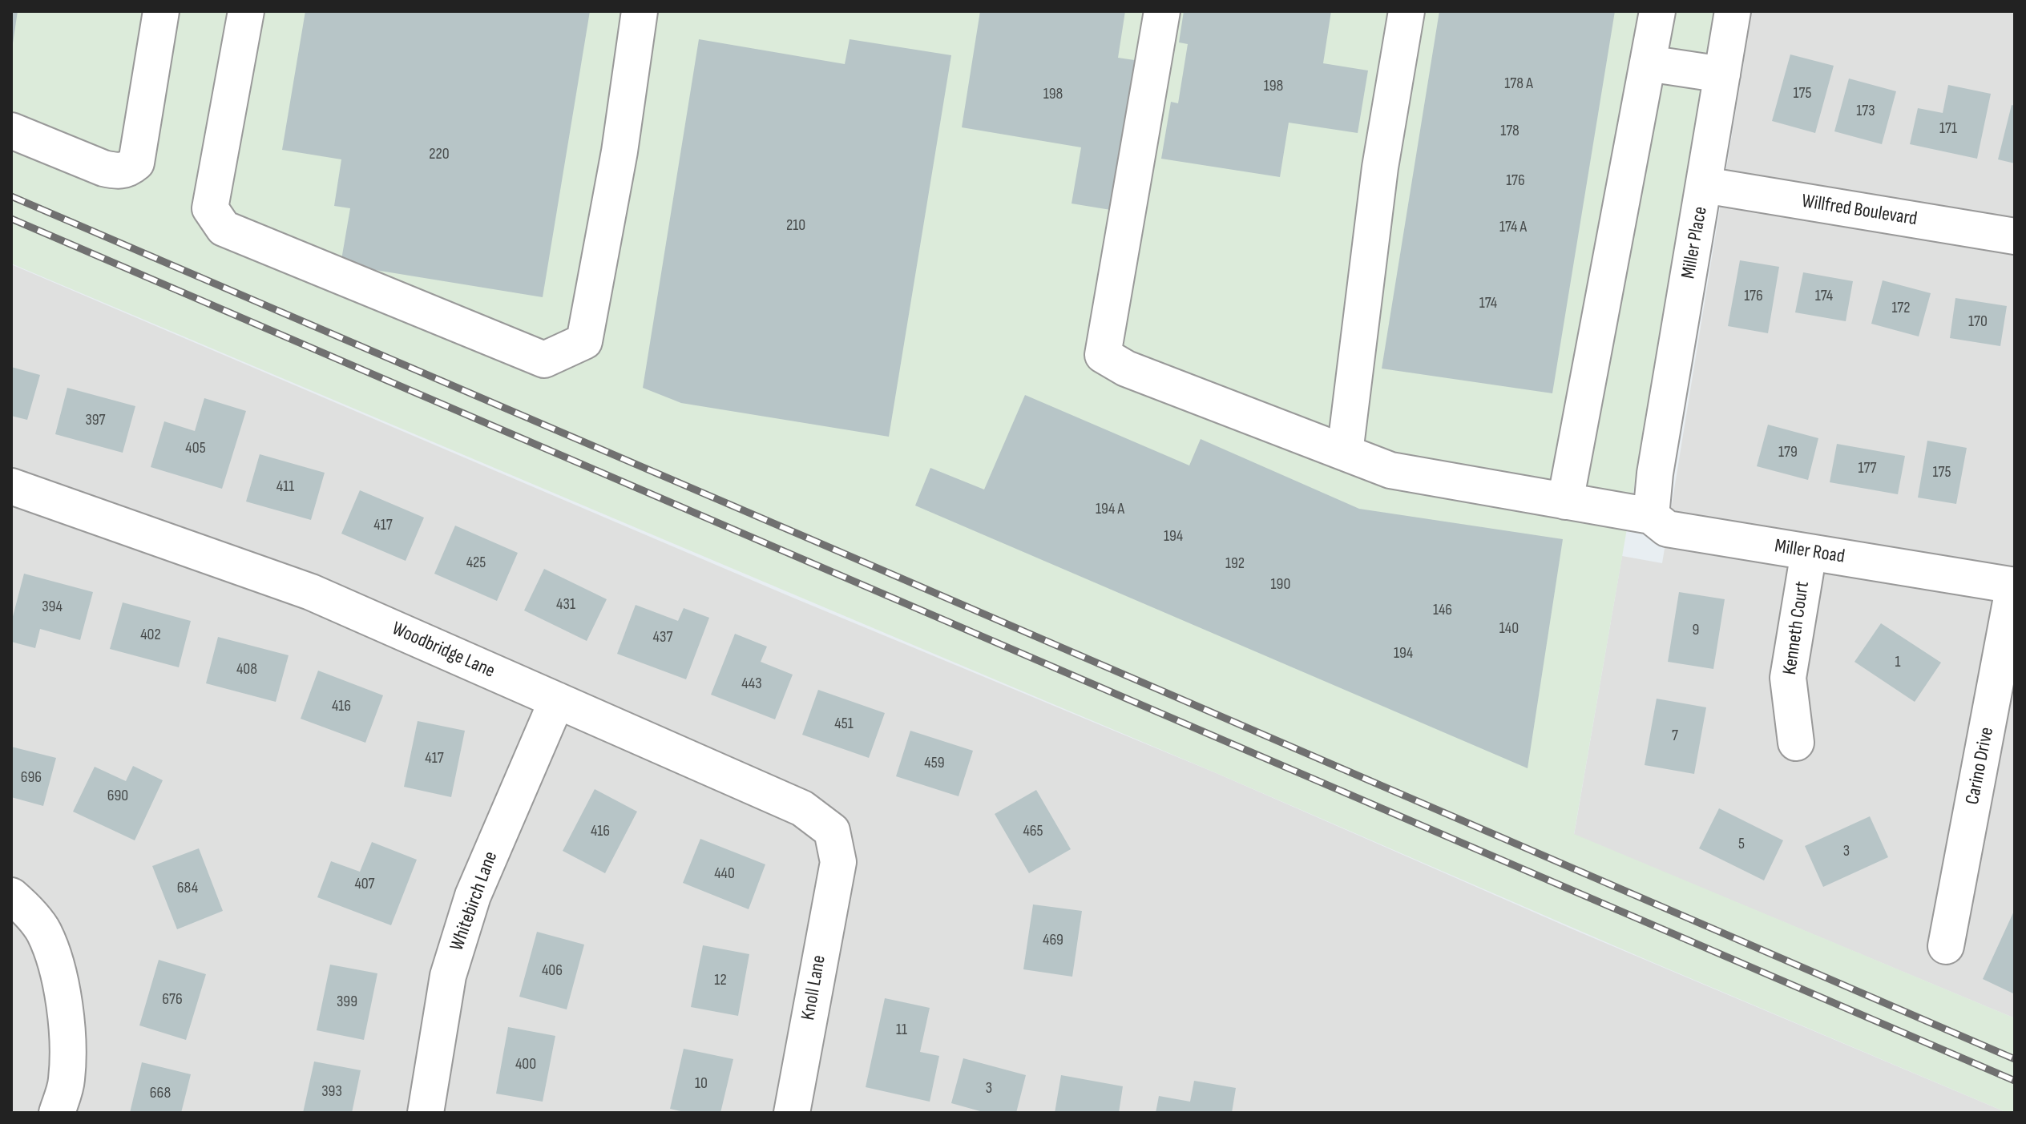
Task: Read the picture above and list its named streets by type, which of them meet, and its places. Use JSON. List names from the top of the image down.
{
  "streets": {
    "street": [
      "Willfred Boulevard",
      "Miller Place",
      "Miller Road",
      "Kenneth Court",
      "Woodbridge Lane",
      "Carino Drive",
      "Whitebirch Lane",
      "Knoll Lane"
    ]
  },
  "crossings": [
    ["Willfred Boulevard", "Miller Place"],
    ["Miller Place", "Miller Road"],
    ["Miller Road", "Kenneth Court"],
    ["Miller Road", "Carino Drive"],
    ["Woodbridge Lane", "Whitebirch Lane"],
    ["Woodbridge Lane", "Knoll Lane"]
  ],
  "house_numbers": [
    "178 A",
    "198",
    "175",
    "198",
    "173",
    "171",
    "178",
    "220",
    "176",
    "210",
    "174 A",
    "176",
    "174",
    "174",
    "172",
    "170",
    "397",
    "405",
    "179",
    "177",
    "175",
    "411",
    "194 A",
    "417",
    "194",
    "425",
    "192",
    "190",
    "431",
    "394",
    "146",
    "140",
    "9",
    "402",
    "437",
    "194",
    "1",
    "408",
    "443",
    "416",
    "451",
    "7",
    "417",
    "459",
    "696",
    "690",
    "416",
    "465",
    "5",
    "3",
    "440",
    "407",
    "684",
    "469",
    "406",
    "12",
    "676",
    "399",
    "11",
    "400",
    "10",
    "3",
    "393",
    "668"
  ]
}
